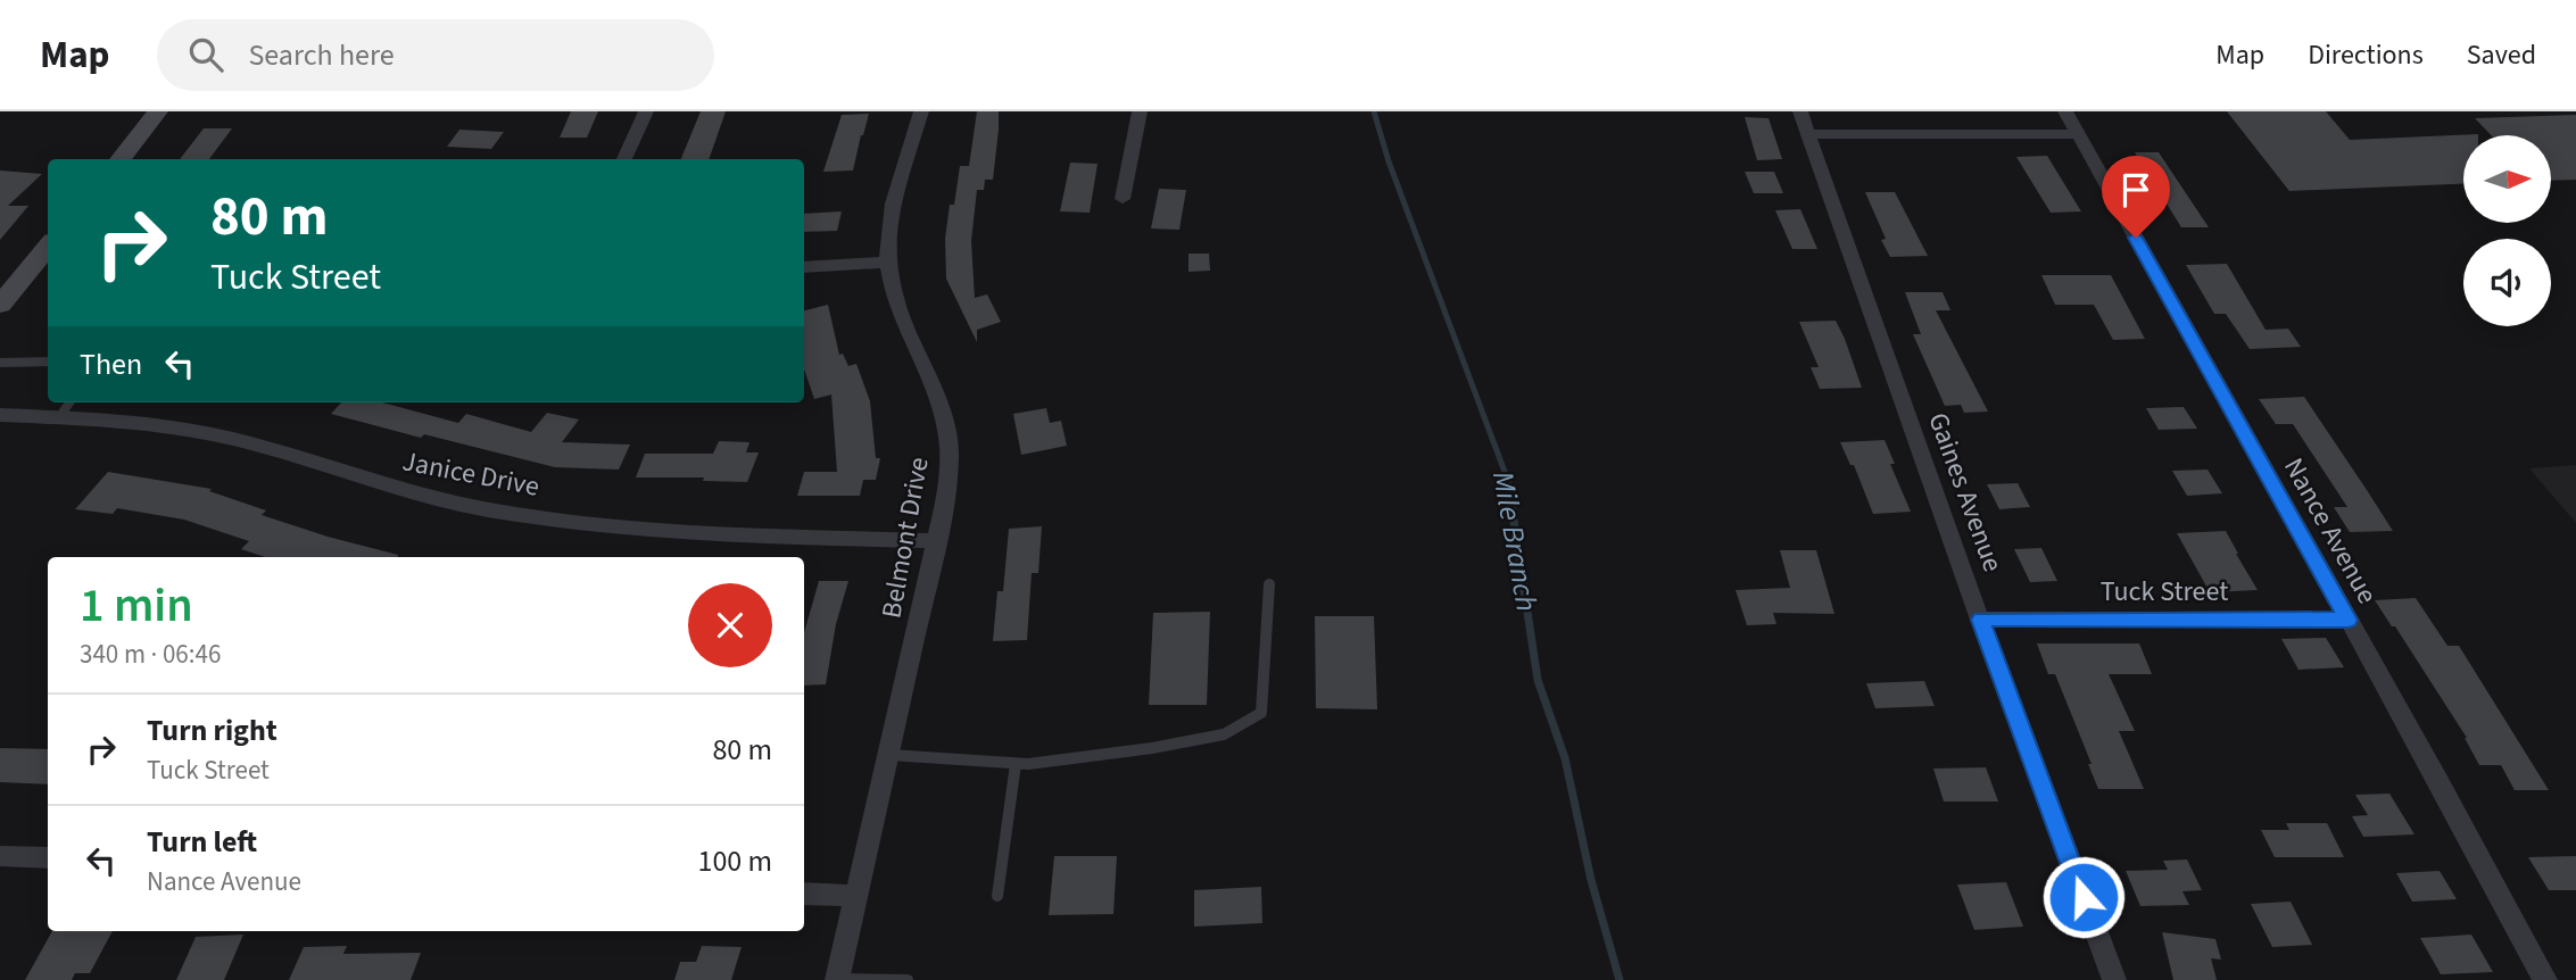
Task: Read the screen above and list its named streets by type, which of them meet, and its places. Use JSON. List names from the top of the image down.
{
  "streets": {
    "street": [
      "Janice Drive",
      "Gaines Avenue",
      "Nance Avenue",
      "Belmont Drive",
      "Tuck Street"
    ]
  },
  "crossings": [
    ["Janice Drive", "Belmont Drive"],
    ["Gaines Avenue", "Tuck Street"],
    ["Nance Avenue", "Tuck Street"]
  ],
  "water": ["Mile Branch"],
  "north": "right",
  "page": {
    "header": "Map",
    "search": "Search here",
    "nav": ["Map", "Directions", "Saved"],
    "turn": ["80 m", "Tuck Street"],
    "then": "Then",
    "heading": ["1 min", "340 m · 06:46"],
    "list": [
      {
        "name": "Turn right",
        "note": "Tuck Street",
        "value": "80 m"
      },
      {
        "name": "Turn left",
        "note": "Nance Avenue",
        "value": "100 m"
      }
    ]
  }
}
